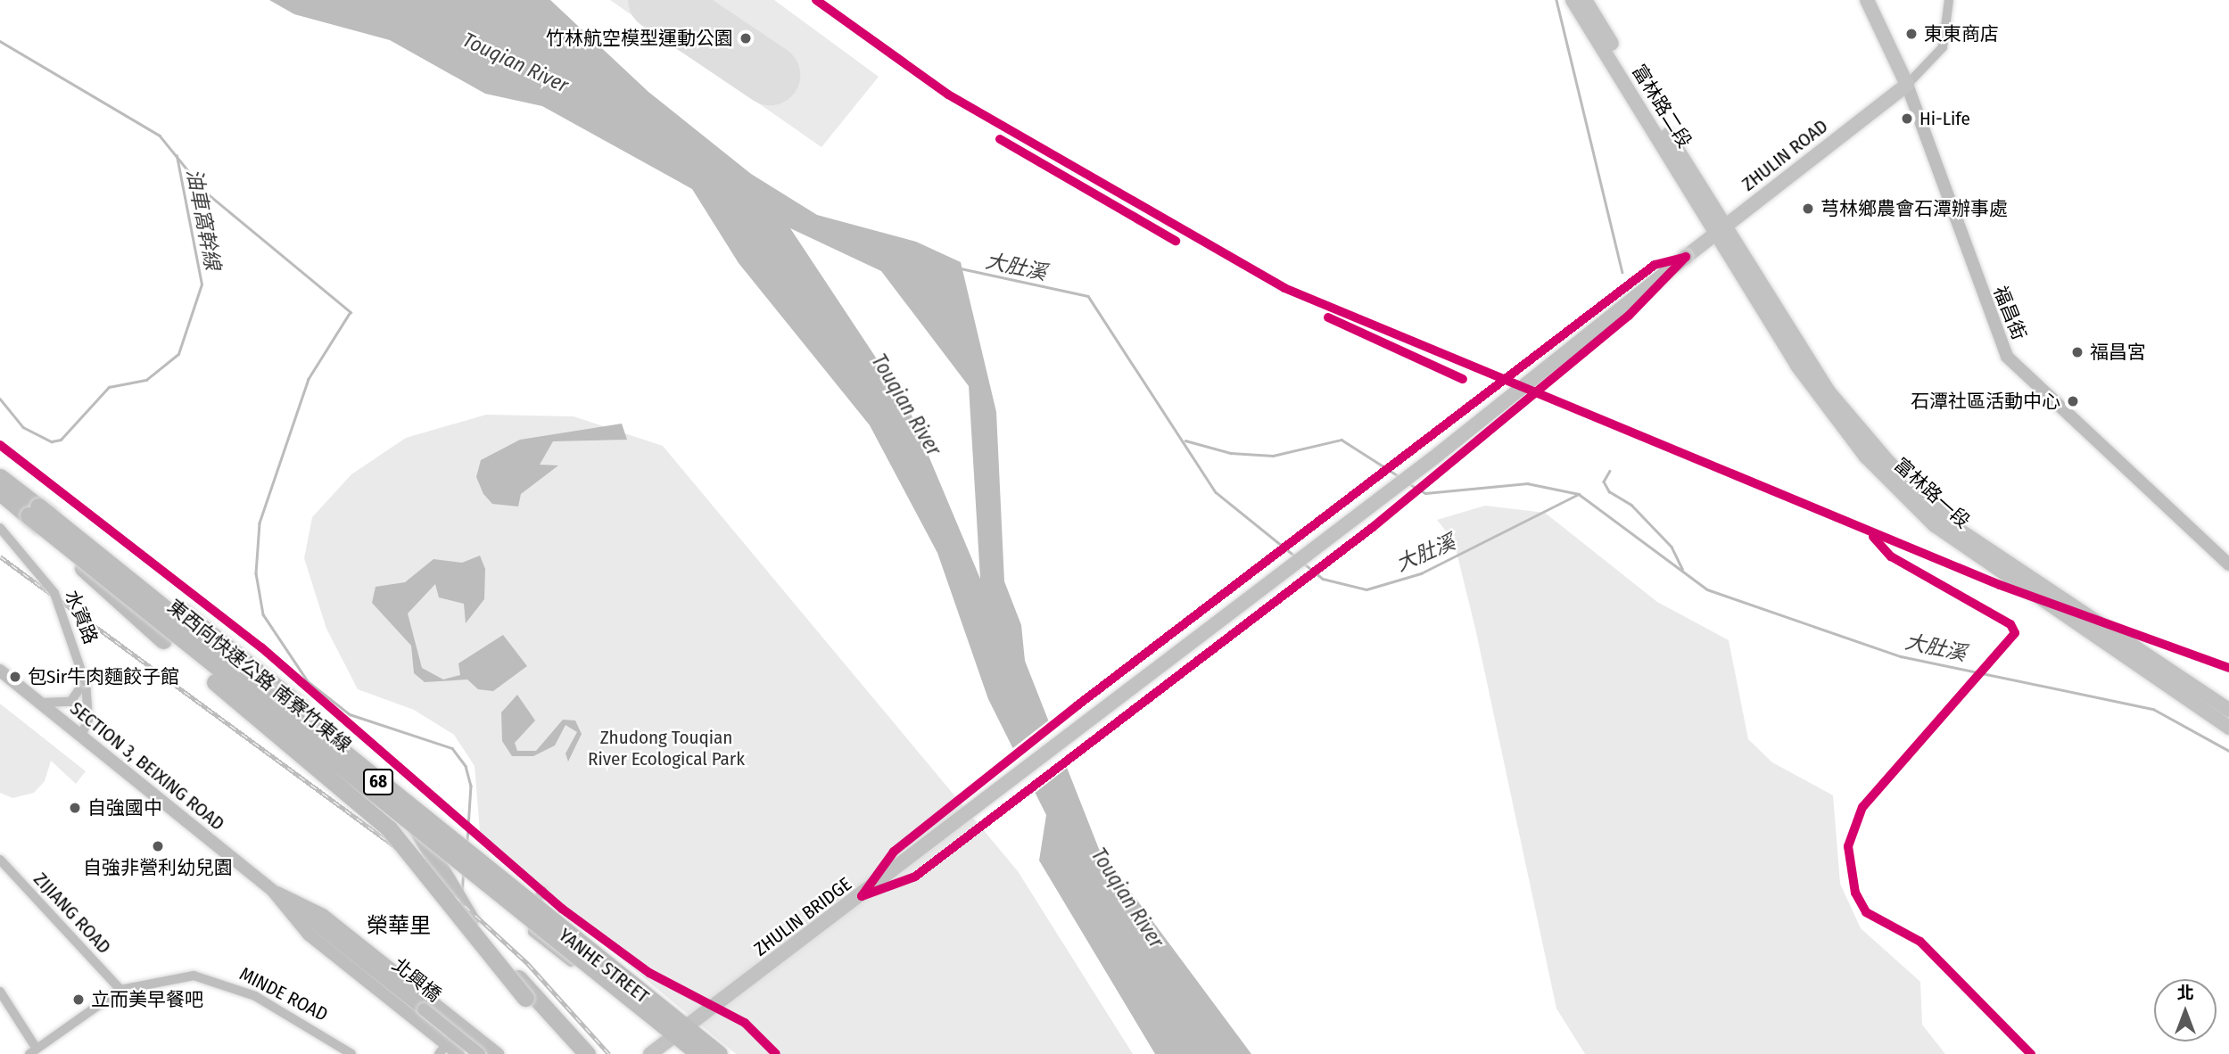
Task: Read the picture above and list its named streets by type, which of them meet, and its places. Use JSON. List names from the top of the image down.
{
  "streets": {
    "highway": ["東西向快速公路 南寮竹東線", "68"],
    "main road": [
      "富林路二段",
      "ZHULIN ROAD",
      "福昌街",
      "富林路一段",
      "ZHULIN BRIDGE"
    ],
    "street": [
      "水資路",
      "SECTION 3, BEIXING ROAD",
      "ZIJIANG ROAD",
      "YANHE STREET",
      "北興橋",
      "MINDE ROAD"
    ]
  },
  "crossings": [
    ["富林路二段", "ZHULIN ROAD"],
    ["富林路二段", "富林路一段"],
    ["ZHULIN ROAD", "福昌街"],
    ["ZHULIN ROAD", "富林路一段"],
    ["ZHULIN ROAD", "ZHULIN BRIDGE"],
    ["水資路", "SECTION 3, BEIXING ROAD"],
    ["SECTION 3, BEIXING ROAD", "北興橋"],
    ["ZIJIANG ROAD", "MINDE ROAD"]
  ],
  "districts": ["榮華里"],
  "water": ["Touqian River", "油車窩幹線", "大肚溪"],
  "parks": ["Zhudong Touqian River Ecological Park"],
  "places": [
    "東東商店",
    "竹林航空模型運動公園",
    "Hi-Life",
    "芎林鄉農會石潭辦事處",
    "福昌宮",
    "石潭社區活動中心",
    "包Sir牛肉麵餃子館",
    "自強國中",
    "自強非營利幼兒園",
    "立而美早餐吧"
  ],
  "north": "top"
}
